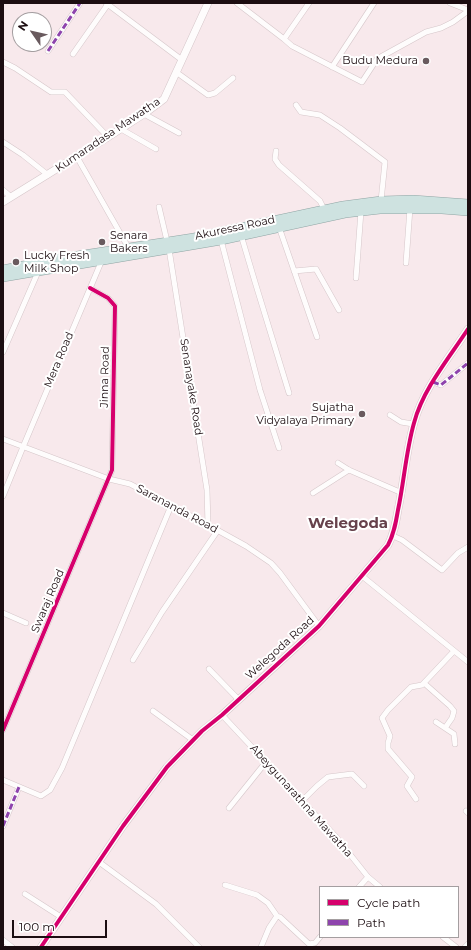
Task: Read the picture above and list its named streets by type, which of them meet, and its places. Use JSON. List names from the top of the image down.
{
  "streets": {
    "highway": ["Akuressa Road"],
    "street": [
      "Kumaradasa Mawatha",
      "Mera Road",
      "Jinna Road",
      "Senanayake Road",
      "Sarananda Road",
      "Swaraj Road",
      "Welegoda Road",
      "Abeygunarathna Mawatha"
    ]
  },
  "crossings": [
    ["Akuressa Road", "Mera Road"],
    ["Akuressa Road", "Senanayake Road"],
    ["Mera Road", "Jinna Road"],
    ["Mera Road", "Sarananda Road"],
    ["Jinna Road", "Sarananda Road"],
    ["Jinna Road", "Swaraj Road"],
    ["Senanayake Road", "Sarananda Road"],
    ["Sarananda Road", "Swaraj Road"],
    ["Sarananda Road", "Welegoda Road"],
    ["Welegoda Road", "Abeygunarathna Mawatha"]
  ],
  "districts": ["Welegoda"],
  "places": [
    "Budu Medura",
    "Senara Bakers",
    "Lucky Fresh Milk Shop",
    "Sujatha Vidyalaya Primary"
  ],
  "legend": ["Cycle path", "Path"],
  "scale_bar": "100 m",
  "north": "top left"
}
